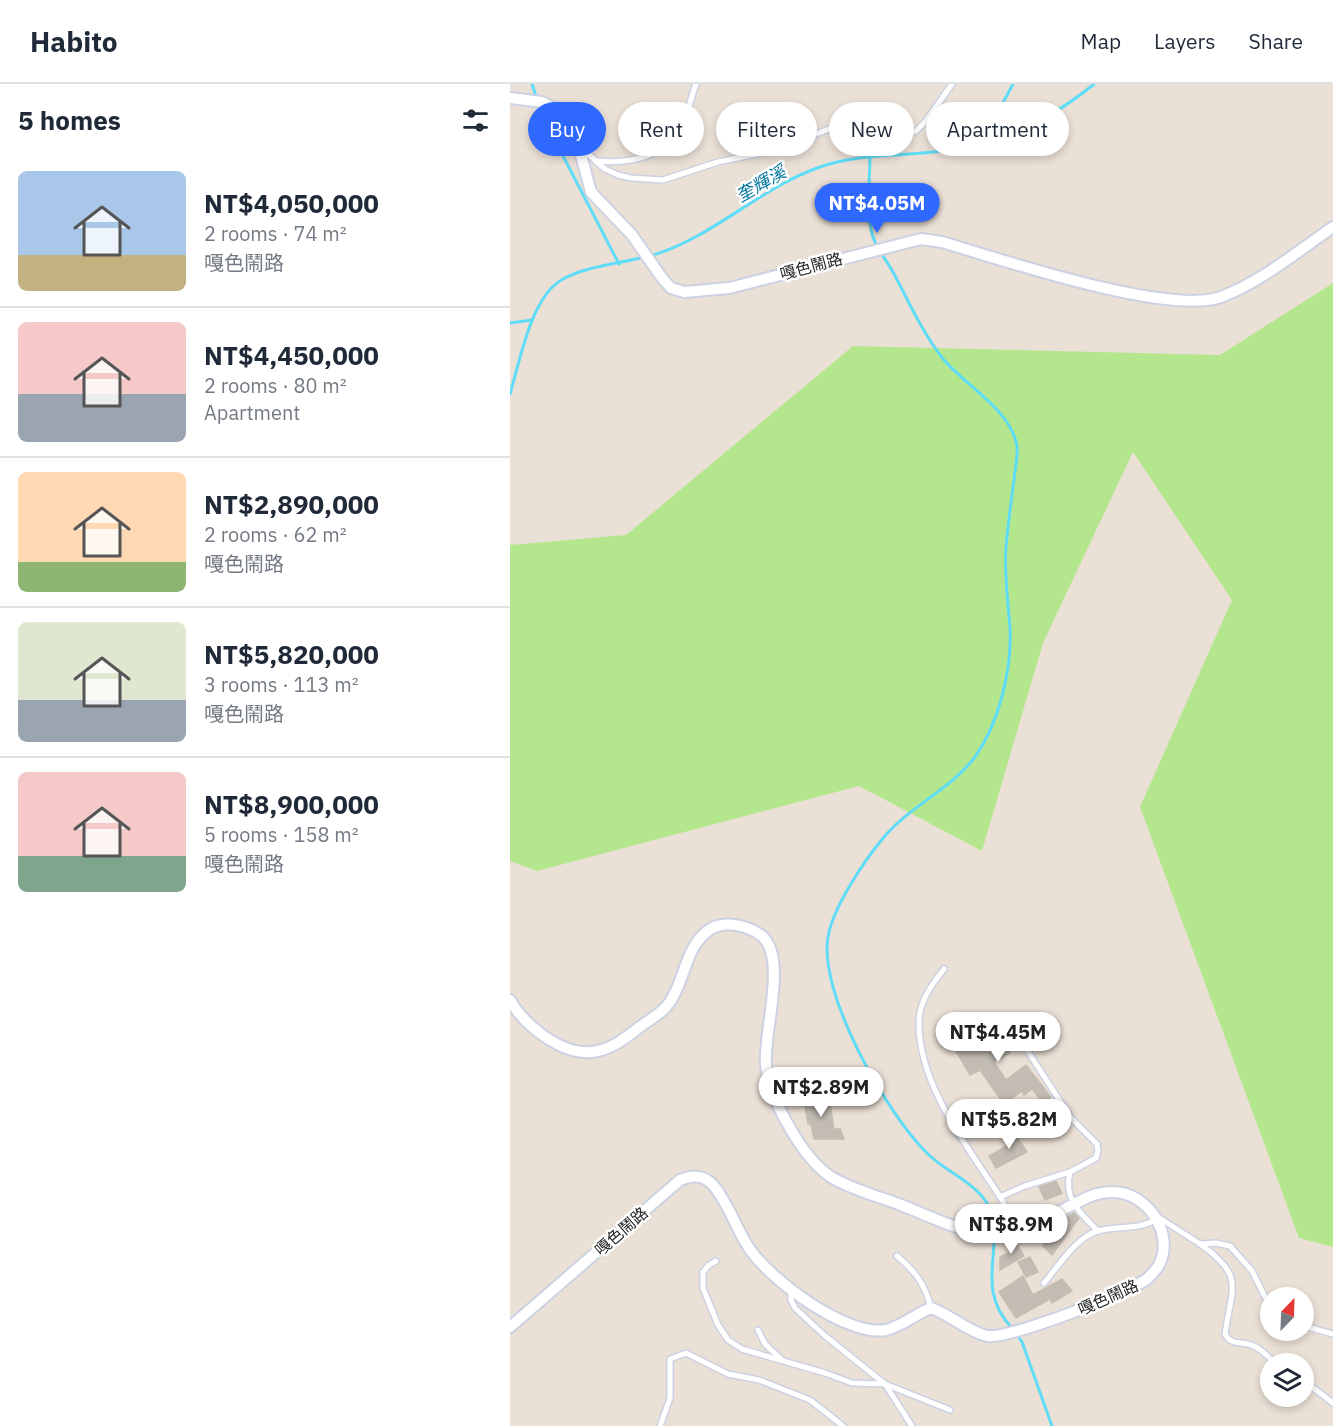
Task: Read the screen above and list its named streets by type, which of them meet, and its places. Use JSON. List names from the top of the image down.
{
  "streets": {
    "street": ["嘎色鬧路"]
  },
  "water": ["奎輝溪"],
  "north": "top right",
  "page": {
    "header": "Habito",
    "nav": ["Map", "Layers", "Share"],
    "heading": "5 homes",
    "chip": [
      "Buy",
      "Rent",
      "Filters",
      "New",
      "Apartment"
    ],
    "list": [
      {
        "name": "NT$4,050,000",
        "note": "2 rooms · 74 m² · 嘎色鬧路"
      },
      {
        "name": "NT$4,450,000",
        "note": "2 rooms · 80 m² · Apartment"
      },
      {
        "name": "NT$2,890,000",
        "note": "2 rooms · 62 m² · 嘎色鬧路"
      },
      {
        "name": "NT$5,820,000",
        "note": "3 rooms · 113 m² · 嘎色鬧路"
      },
      {
        "name": "NT$8,900,000",
        "note": "5 rooms · 158 m² · 嘎色鬧路"
      }
    ],
    "price": [
      "NT$4.05M",
      "NT$4.45M",
      "NT$2.89M",
      "NT$5.82M",
      "NT$8.9M"
    ]
  }
}
